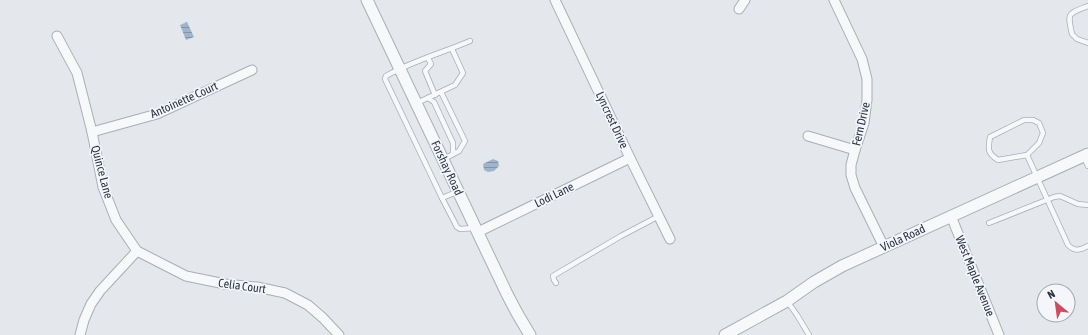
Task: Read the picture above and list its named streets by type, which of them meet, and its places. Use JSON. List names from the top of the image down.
{
  "streets": {
    "street": [
      "Antoinette Court",
      "Lyncrest Drive",
      "Fern Drive",
      "Forshay Road",
      "Quince Lane",
      "Lodi Lane",
      "Viola Road",
      "West Maple Avenue",
      "Celia Court"
    ]
  },
  "crossings": [
    ["Antoinette Court", "Quince Lane"],
    ["Lyncrest Drive", "Lodi Lane"],
    ["Fern Drive", "Viola Road"],
    ["Forshay Road", "Lodi Lane"],
    ["Quince Lane", "Celia Court"],
    ["Viola Road", "West Maple Avenue"]
  ],
  "north": "top left"
}
